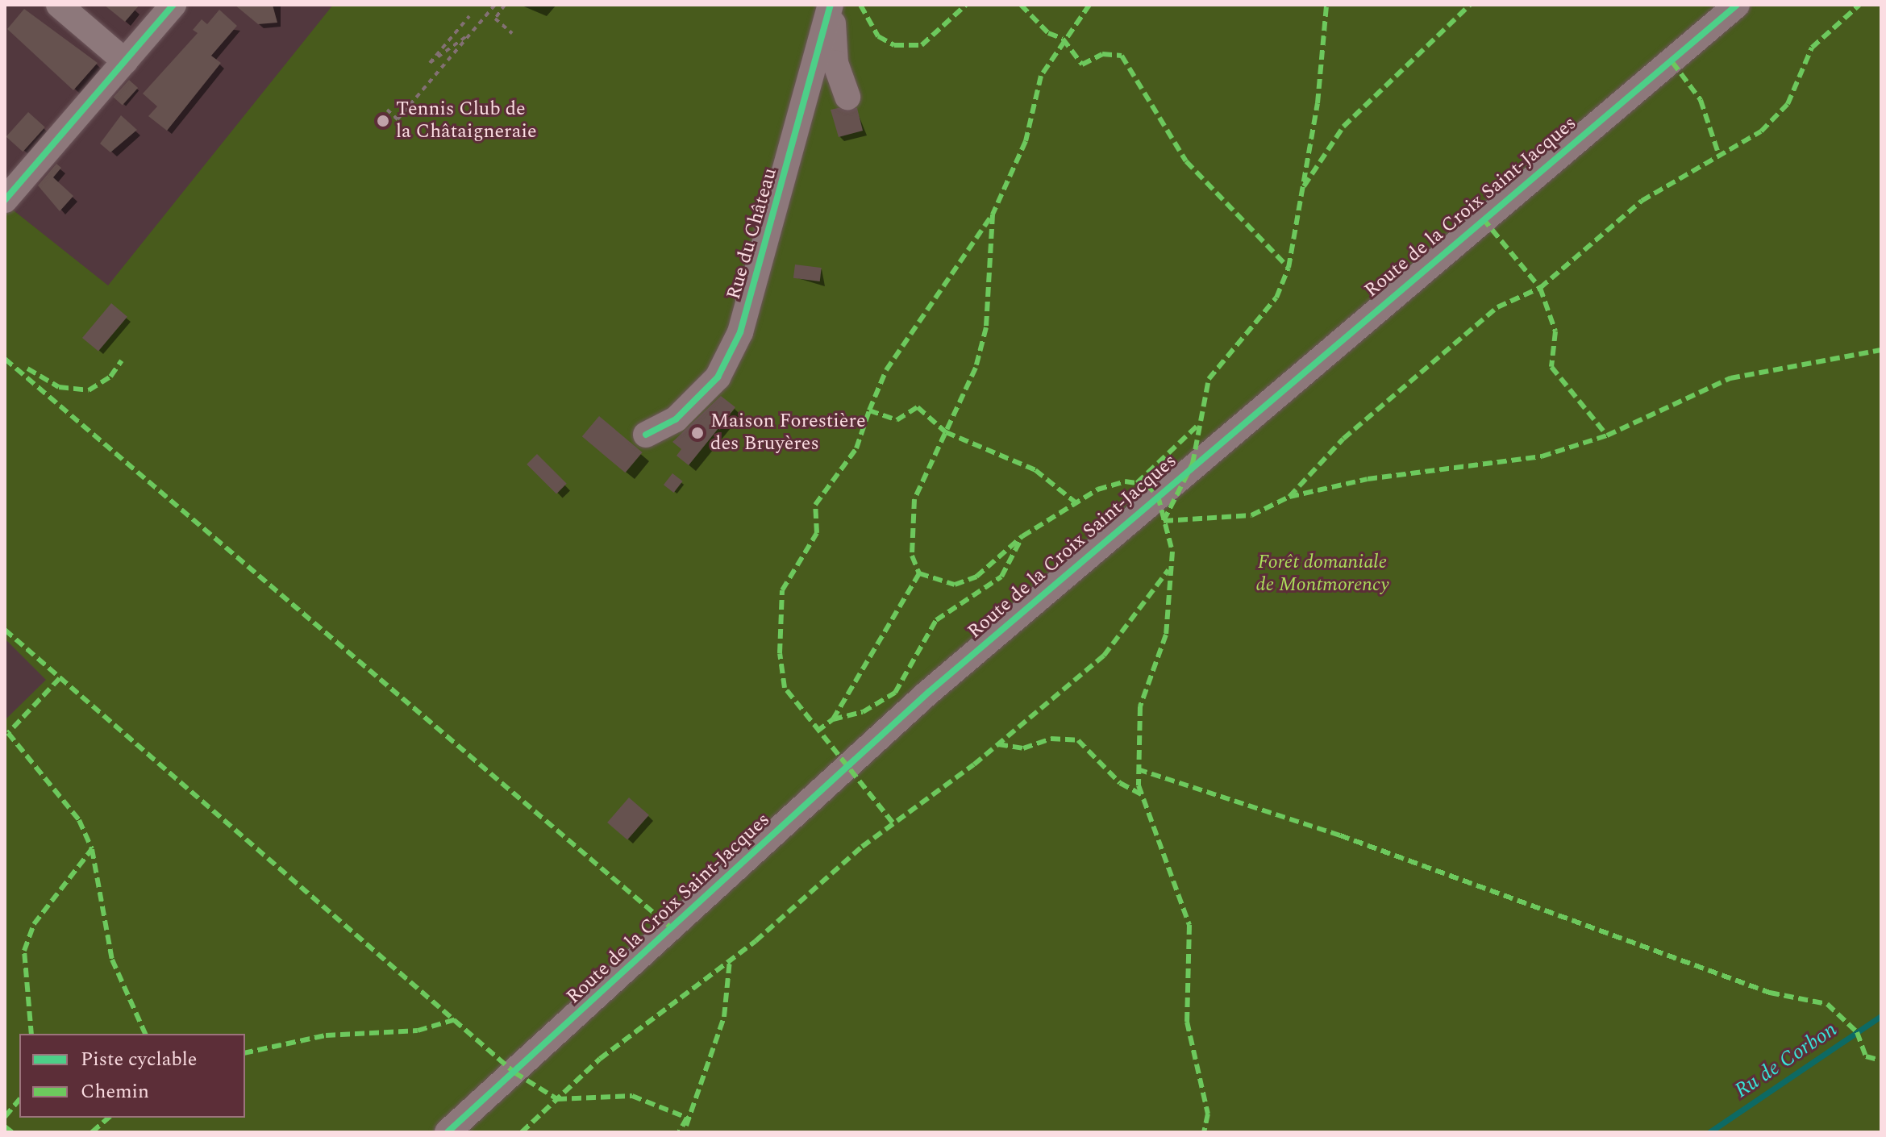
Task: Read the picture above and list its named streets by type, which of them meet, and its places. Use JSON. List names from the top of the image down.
{
  "streets": {
    "street": ["Route de la Croix Saint-Jacques", "Rue du Château"]
  },
  "water": ["Ru de Corbon"],
  "parks": ["Forêt domaniale de Montmorency"],
  "places": ["Tennis Club de la Châtaigneraie", "Maison Forestière des Bruyères"],
  "legend": ["Piste cyclable", "Chemin"]
}
